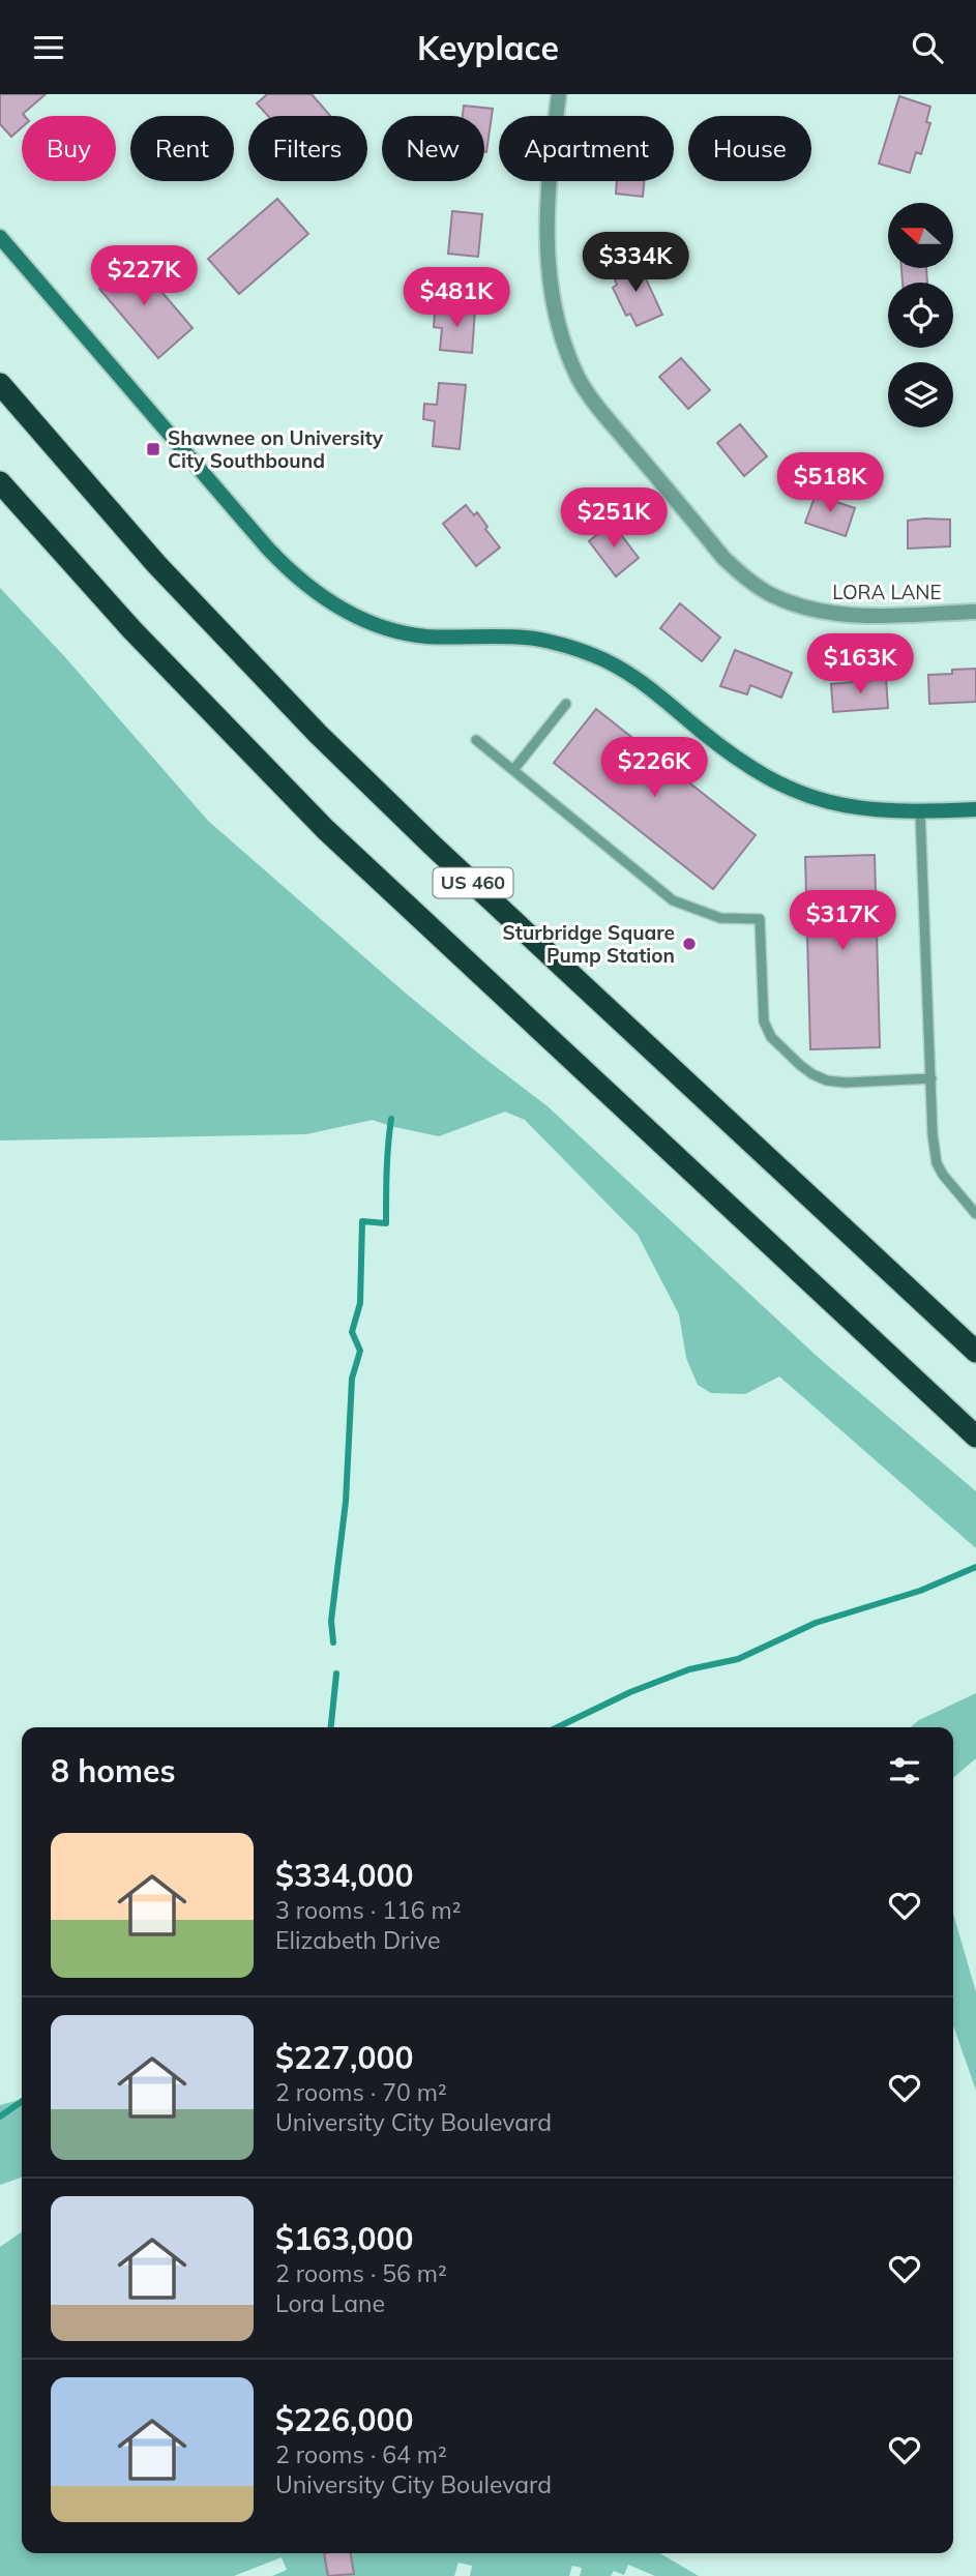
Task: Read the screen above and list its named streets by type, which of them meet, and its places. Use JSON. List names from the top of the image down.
{
  "streets": {
    "highway": ["US 460"],
    "street": ["LORA LANE"]
  },
  "places": {
    "transit": ["Shawnee on University City Southbound"],
    "other": ["Sturbridge Square Pump Station"]
  },
  "north": "left",
  "page": {
    "header": "Keyplace",
    "chip": [
      "Buy",
      "Rent",
      "Filters",
      "New",
      "Apartment",
      "House"
    ],
    "price": [
      "$334K",
      "$227K",
      "$481K",
      "$518K",
      "$251K",
      "$163K",
      "$226K",
      "$317K"
    ],
    "heading": "8 homes",
    "list": [
      {
        "name": "$334,000",
        "note": "3 rooms · 116 m² · Elizabeth Drive"
      },
      {
        "name": "$227,000",
        "note": "2 rooms · 70 m² · University City Boulevard"
      },
      {
        "name": "$163,000",
        "note": "2 rooms · 56 m² · Lora Lane"
      },
      {
        "name": "$226,000",
        "note": "2 rooms · 64 m² · University City Boulevard"
      }
    ]
  }
}
